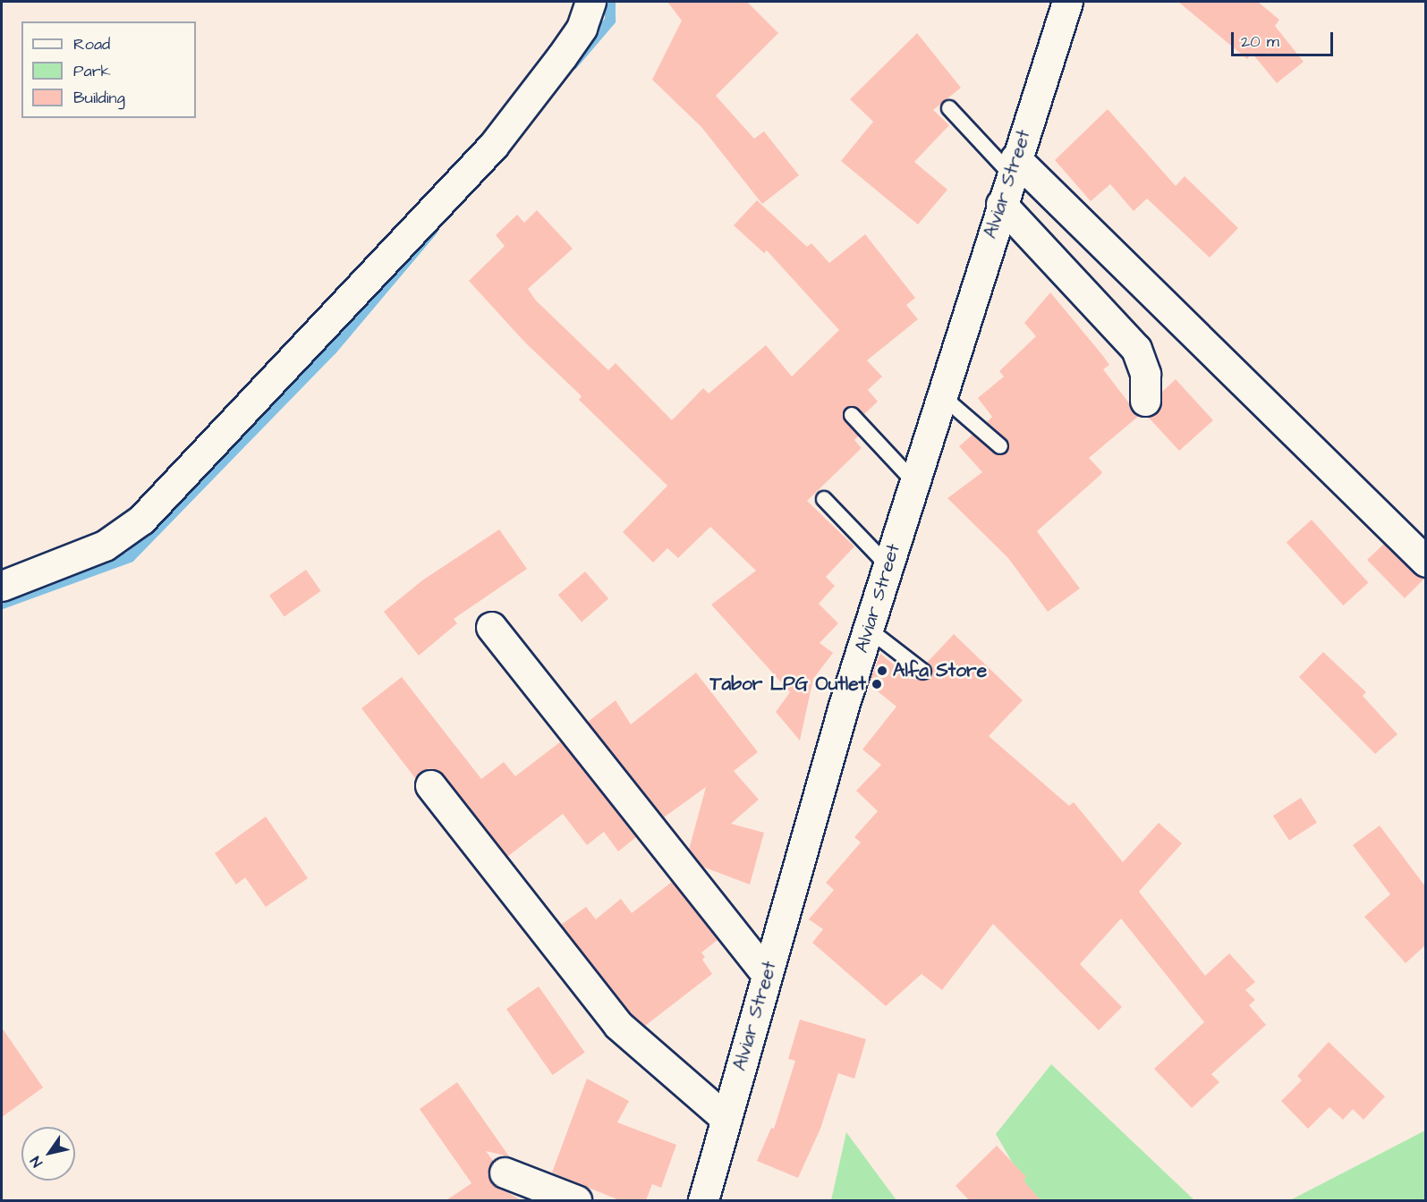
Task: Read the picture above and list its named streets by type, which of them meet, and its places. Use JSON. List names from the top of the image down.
{
  "streets": {
    "street": ["Alviar Street"]
  },
  "places": ["Alfa Store", "Tabor LPG Outlet"],
  "legend": ["Road", "Park", "Building"],
  "scale_bar": "20 m",
  "north": "bottom left"
}
